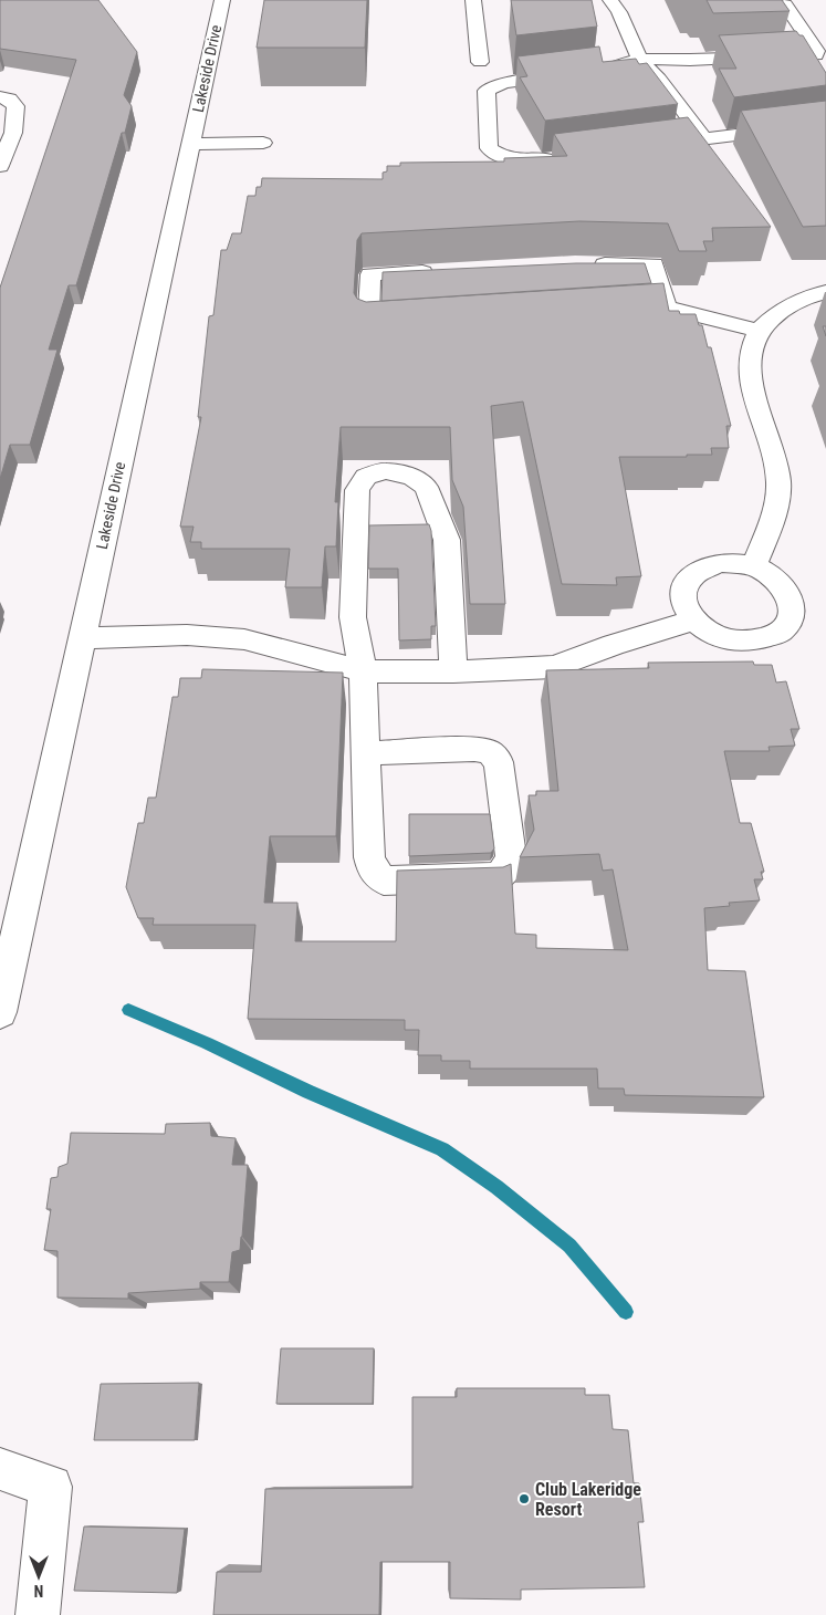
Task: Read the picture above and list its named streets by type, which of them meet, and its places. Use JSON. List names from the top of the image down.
{
  "streets": {
    "street": ["Lakeside Drive"]
  },
  "places": ["Club Lakeridge Resort"],
  "north": "bottom"
}
